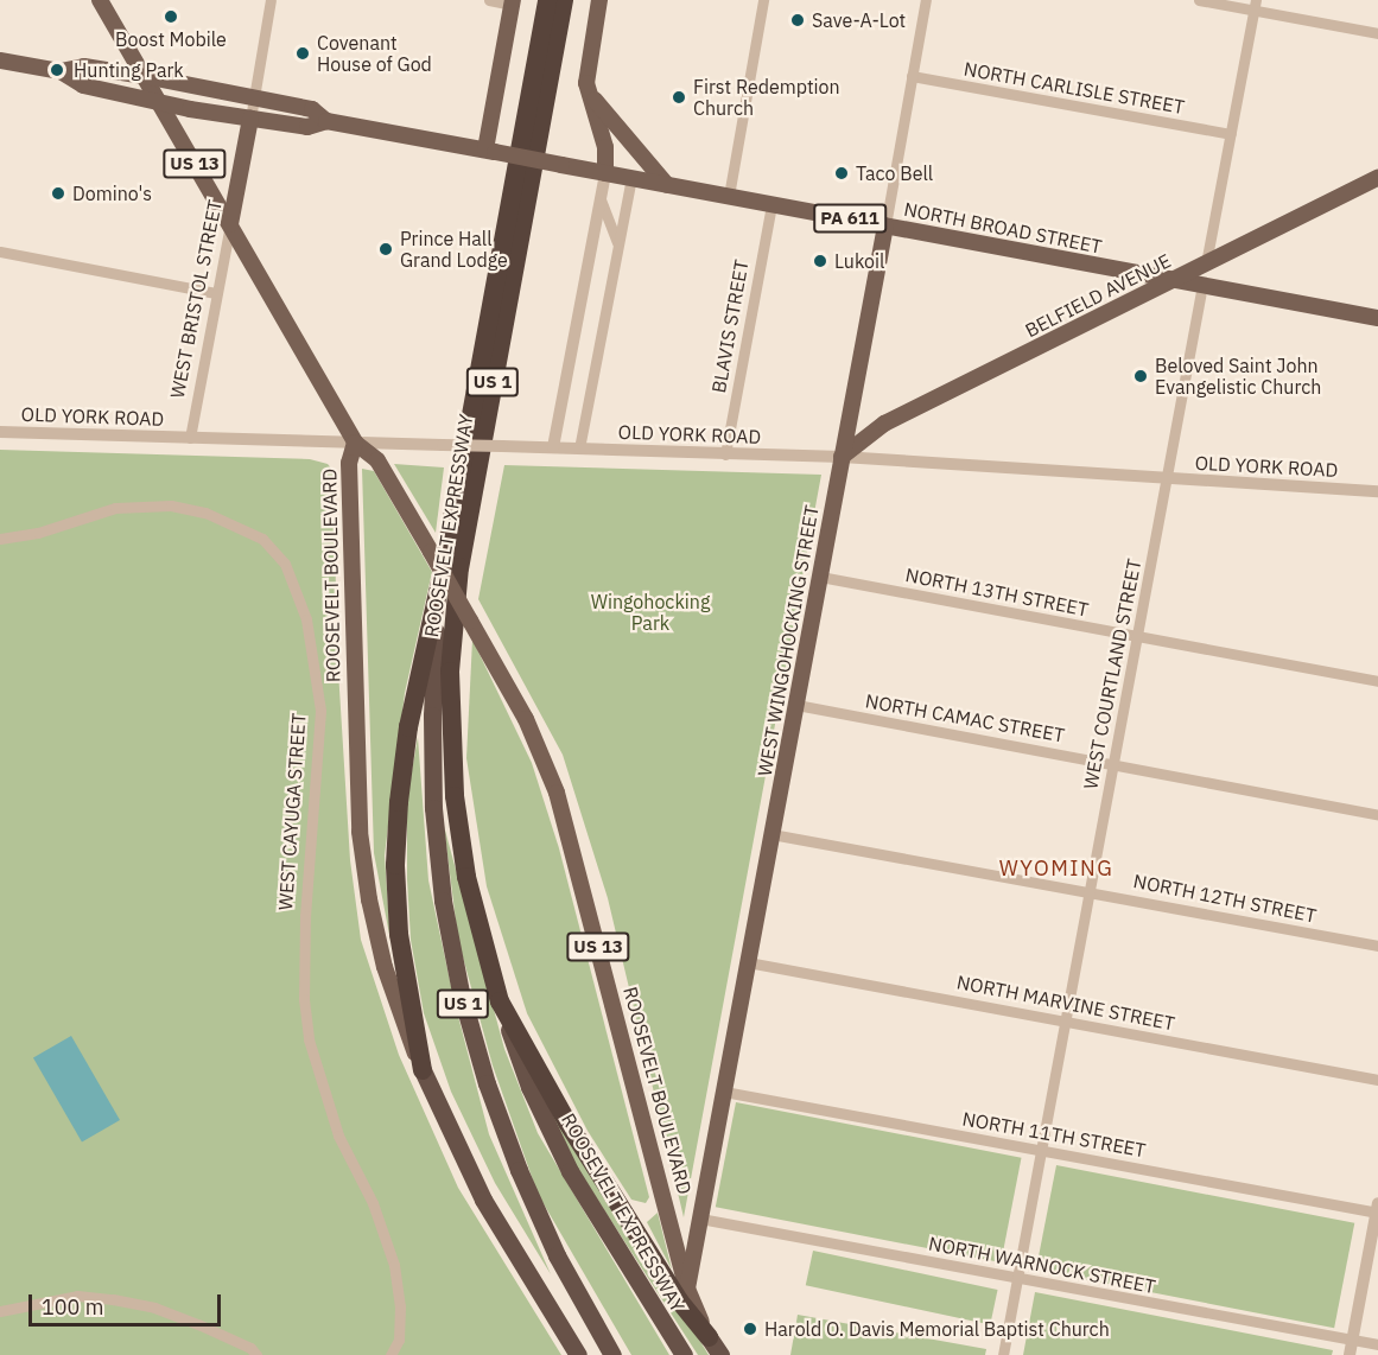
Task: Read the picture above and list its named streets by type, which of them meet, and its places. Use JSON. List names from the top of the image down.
{
  "streets": {
    "highway": ["US 1", "ROOSEVELT EXPRESSWAY", "ROOSEVELT BOULEVARD"],
    "main road": [
      "US 13",
      "PA 611",
      "NORTH BROAD STREET",
      "BELFIELD AVENUE",
      "WEST BRISTOL STREET",
      "WEST WINGOHOCKING STREET"
    ],
    "street": [
      "NORTH CARLISLE STREET",
      "BLAVIS STREET",
      "OLD YORK ROAD",
      "NORTH 13TH STREET",
      "WEST COURTLAND STREET",
      "NORTH CAMAC STREET",
      "WEST CAYUGA STREET",
      "NORTH 12TH STREET",
      "NORTH MARVINE STREET",
      "NORTH 11TH STREET",
      "NORTH WARNOCK STREET"
    ]
  },
  "crossings": [
    ["NORTH CARLISLE STREET", "WEST WINGOHOCKING STREET"],
    ["NORTH CARLISLE STREET", "WEST COURTLAND STREET"],
    ["US 13", "NORTH BROAD STREET"],
    ["US 13", "WEST BRISTOL STREET"],
    ["US 13", "OLD YORK ROAD"],
    ["US 13", "ROOSEVELT BOULEVARD"],
    ["NORTH BROAD STREET", "BELFIELD AVENUE"],
    ["NORTH BROAD STREET", "WEST BRISTOL STREET"],
    ["NORTH BROAD STREET", "BLAVIS STREET"],
    ["NORTH BROAD STREET", "WEST WINGOHOCKING STREET"],
    ["NORTH BROAD STREET", "WEST COURTLAND STREET"],
    ["BELFIELD AVENUE", "OLD YORK ROAD"],
    ["BELFIELD AVENUE", "WEST WINGOHOCKING STREET"],
    ["BELFIELD AVENUE", "WEST COURTLAND STREET"],
    ["WEST BRISTOL STREET", "OLD YORK ROAD"],
    ["BLAVIS STREET", "OLD YORK ROAD"],
    ["US 1", "ROOSEVELT EXPRESSWAY"],
    ["US 1", "ROOSEVELT BOULEVARD"],
    ["OLD YORK ROAD", "ROOSEVELT BOULEVARD"],
    ["OLD YORK ROAD", "WEST WINGOHOCKING STREET"],
    ["OLD YORK ROAD", "WEST COURTLAND STREET"],
    ["ROOSEVELT BOULEVARD", "WEST WINGOHOCKING STREET"],
    ["NORTH 13TH STREET", "WEST WINGOHOCKING STREET"],
    ["NORTH 13TH STREET", "WEST COURTLAND STREET"],
    ["WEST WINGOHOCKING STREET", "NORTH CAMAC STREET"],
    ["WEST WINGOHOCKING STREET", "NORTH 12TH STREET"],
    ["WEST WINGOHOCKING STREET", "NORTH MARVINE STREET"],
    ["WEST WINGOHOCKING STREET", "NORTH 11TH STREET"],
    ["WEST WINGOHOCKING STREET", "NORTH WARNOCK STREET"],
    ["WEST COURTLAND STREET", "NORTH CAMAC STREET"],
    ["WEST COURTLAND STREET", "NORTH 12TH STREET"],
    ["WEST COURTLAND STREET", "NORTH MARVINE STREET"],
    ["WEST COURTLAND STREET", "NORTH 11TH STREET"],
    ["WEST COURTLAND STREET", "NORTH WARNOCK STREET"]
  ],
  "districts": ["WYOMING"],
  "parks": ["Wingohocking Park"],
  "places": [
    "Boost Mobile",
    "Save-A-Lot",
    "Covenant House of God",
    "Hunting Park",
    "First Redemption Church",
    "Taco Bell",
    "Domino's",
    "Prince Hall Grand Lodge",
    "Lukoil",
    "Beloved Saint John Evangelistic Church",
    "Harold O. Davis Memorial Baptist Church"
  ],
  "scale_bar": "100 m"
}
